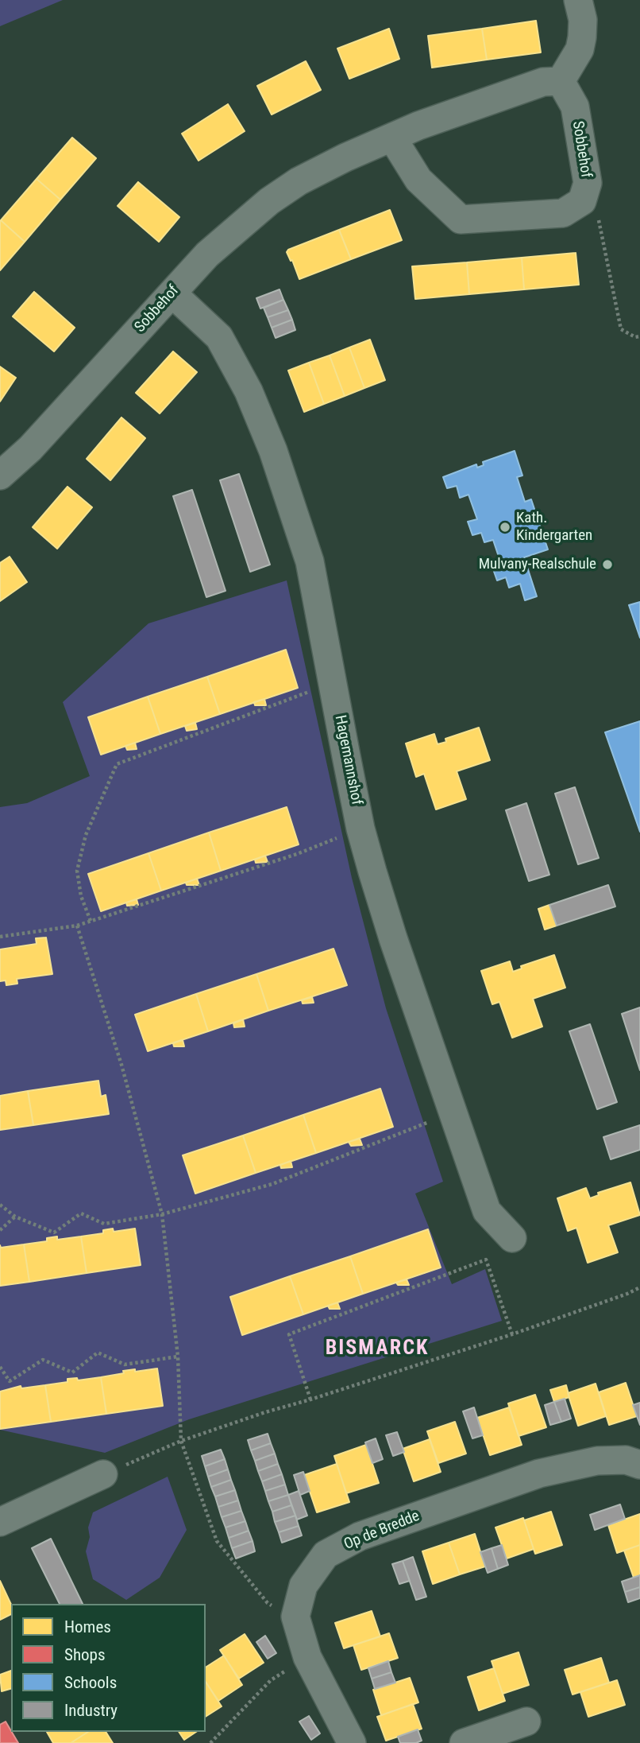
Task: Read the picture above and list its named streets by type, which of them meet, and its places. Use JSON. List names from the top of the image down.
{
  "streets": {
    "street": ["Sobbehof", "Hagemannshof", "Op de Bredde"]
  },
  "crossings": [
    ["Sobbehof", "Hagemannshof"]
  ],
  "districts": ["BISMARCK"],
  "places": ["Kath. Kindergarten", "Mulvany-Realschule"],
  "legend": [
    "Homes",
    "Shops",
    "Schools",
    "Industry"
  ]
}
